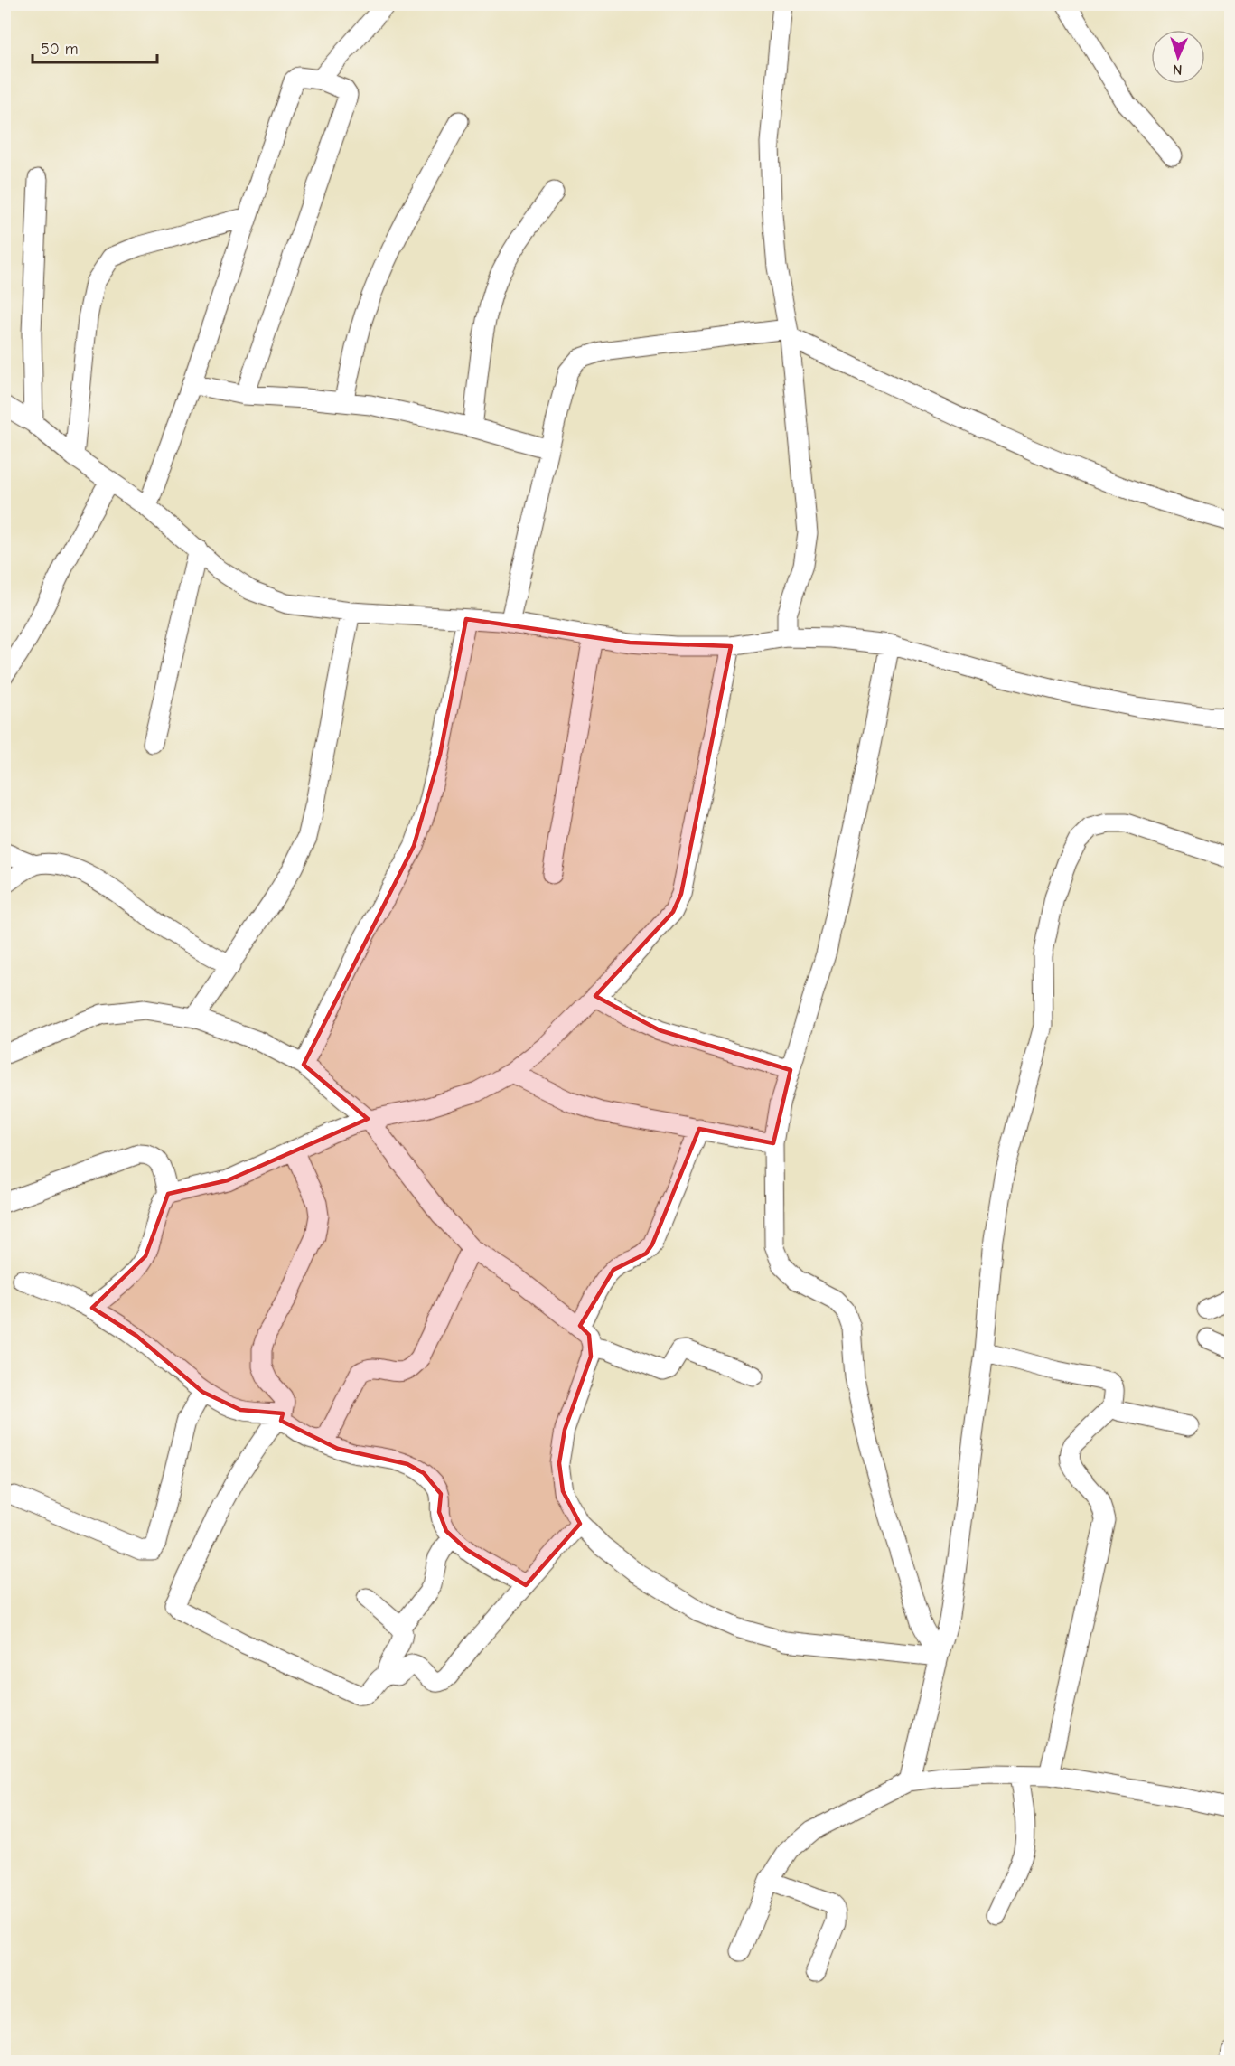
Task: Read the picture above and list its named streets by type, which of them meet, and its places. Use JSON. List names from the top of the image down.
{
  "scale_bar": "50 m",
  "north": "bottom"
}
